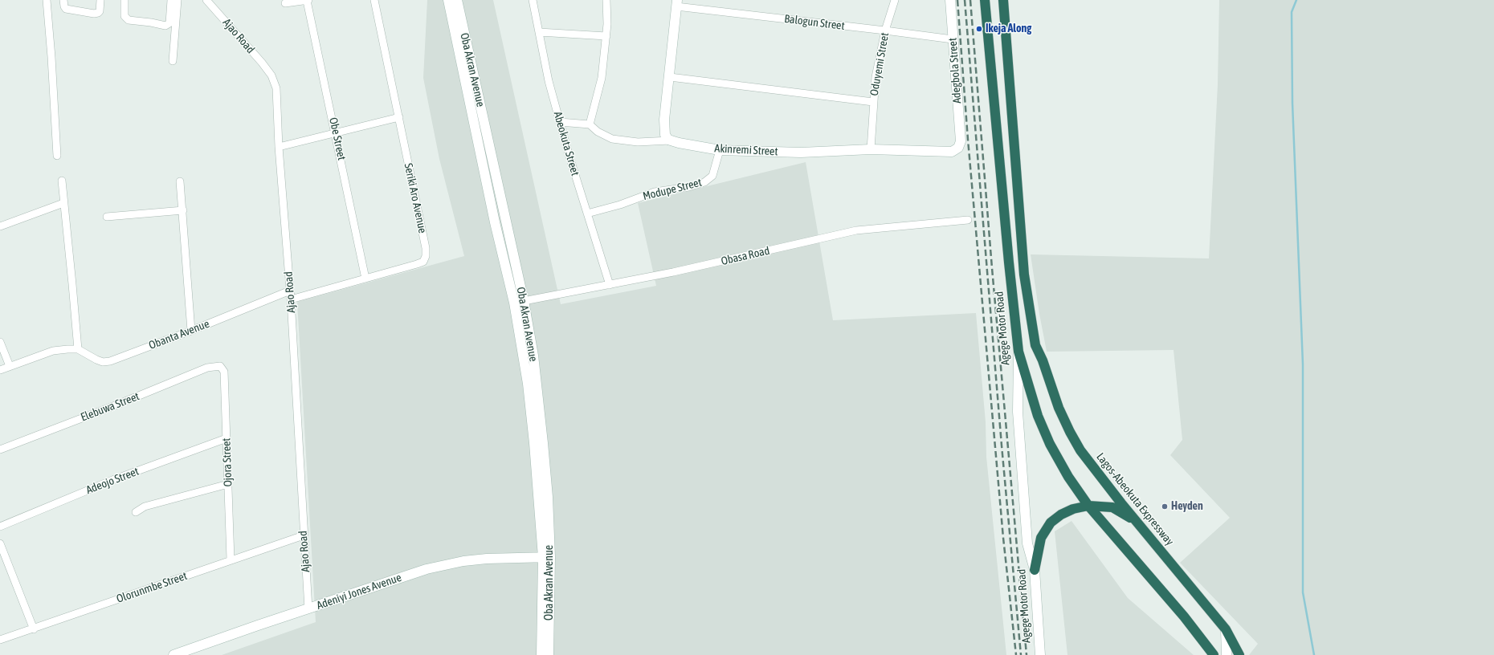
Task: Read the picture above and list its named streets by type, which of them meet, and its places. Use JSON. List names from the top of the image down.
{
  "streets": {
    "highway": ["Agege Motor Road", "Lagos-Abeokuta Expressway"],
    "main road": [
      "Oba Akran Avenue",
      "Adegbola Street",
      "Akinremi Street",
      "Adeniyi Jones Avenue"
    ],
    "street": [
      "Balogun Street",
      "Ajao Road",
      "Oduyemi Street",
      "Obe Street",
      "Abeokuta Street",
      "Modupe Street",
      "Seriki Aro Avenue",
      "Obasa Road",
      "Obanta Avenue",
      "Elebuwa Street",
      "Ojora Street",
      "Adeojo Street",
      "Olorunmbe Street"
    ]
  },
  "crossings": [
    ["Balogun Street", "Oduyemi Street"],
    ["Balogun Street", "Adegbola Street"],
    ["Ajao Road", "Seriki Aro Avenue"],
    ["Ajao Road", "Obanta Avenue"],
    ["Ajao Road", "Olorunmbe Street"],
    ["Ajao Road", "Adeniyi Jones Avenue"],
    ["Oduyemi Street", "Akinremi Street"],
    ["Oba Akran Avenue", "Obasa Road"],
    ["Oba Akran Avenue", "Adeniyi Jones Avenue"],
    ["Adegbola Street", "Akinremi Street"],
    ["Obe Street", "Seriki Aro Avenue"],
    ["Abeokuta Street", "Modupe Street"],
    ["Abeokuta Street", "Obasa Road"],
    ["Akinremi Street", "Modupe Street"],
    ["Elebuwa Street", "Ojora Street"],
    ["Ojora Street", "Adeojo Street"],
    ["Ojora Street", "Olorunmbe Street"]
  ],
  "places": ["Ikeja Along", "Heyden"]
}
